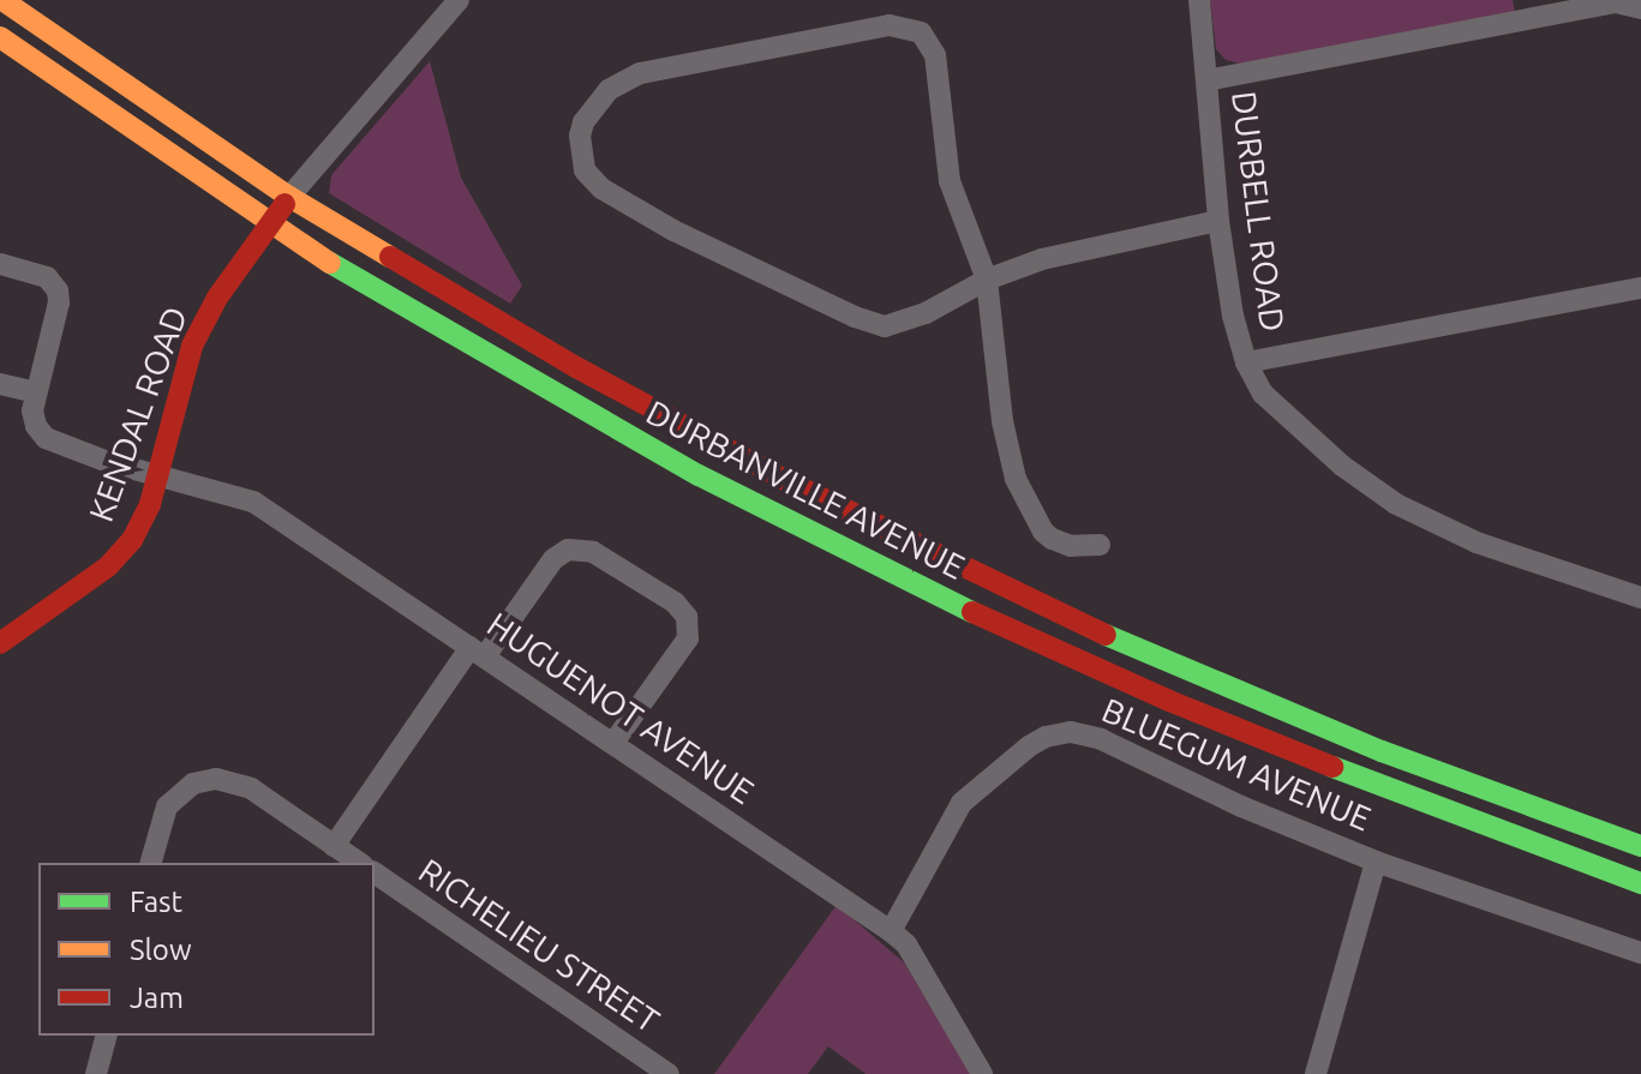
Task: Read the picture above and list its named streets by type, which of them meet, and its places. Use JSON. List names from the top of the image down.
{
  "streets": {
    "main road": ["KENDAL ROAD", "DURBANVILLE AVENUE"],
    "street": [
      "DURBELL ROAD",
      "HUGUENOT AVENUE",
      "BLUEGUM AVENUE",
      "RICHELIEU STREET"
    ]
  },
  "crossings": [
    ["KENDAL ROAD", "DURBANVILLE AVENUE"],
    ["KENDAL ROAD", "HUGUENOT AVENUE"],
    ["HUGUENOT AVENUE", "BLUEGUM AVENUE"]
  ],
  "legend": ["Fast", "Slow", "Jam"]
}
